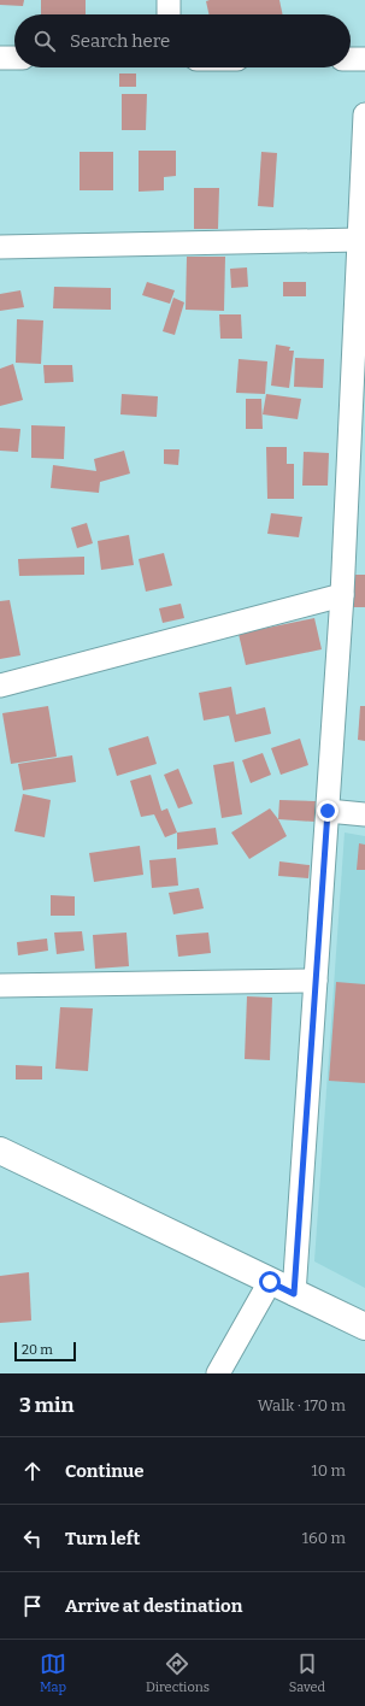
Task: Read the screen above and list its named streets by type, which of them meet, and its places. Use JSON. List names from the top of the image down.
{
  "scale_bar": "20 m",
  "page": {
    "search": "Search here",
    "scale": "20 m",
    "heading": ["3 min", "Walk · 170 m"],
    "list": [
      ["Continue", "10 m"],
      ["Turn left", "160 m"],
      "Arrive at destination"
    ],
    "nav": ["Map", "Directions", "Saved"]
  }
}
